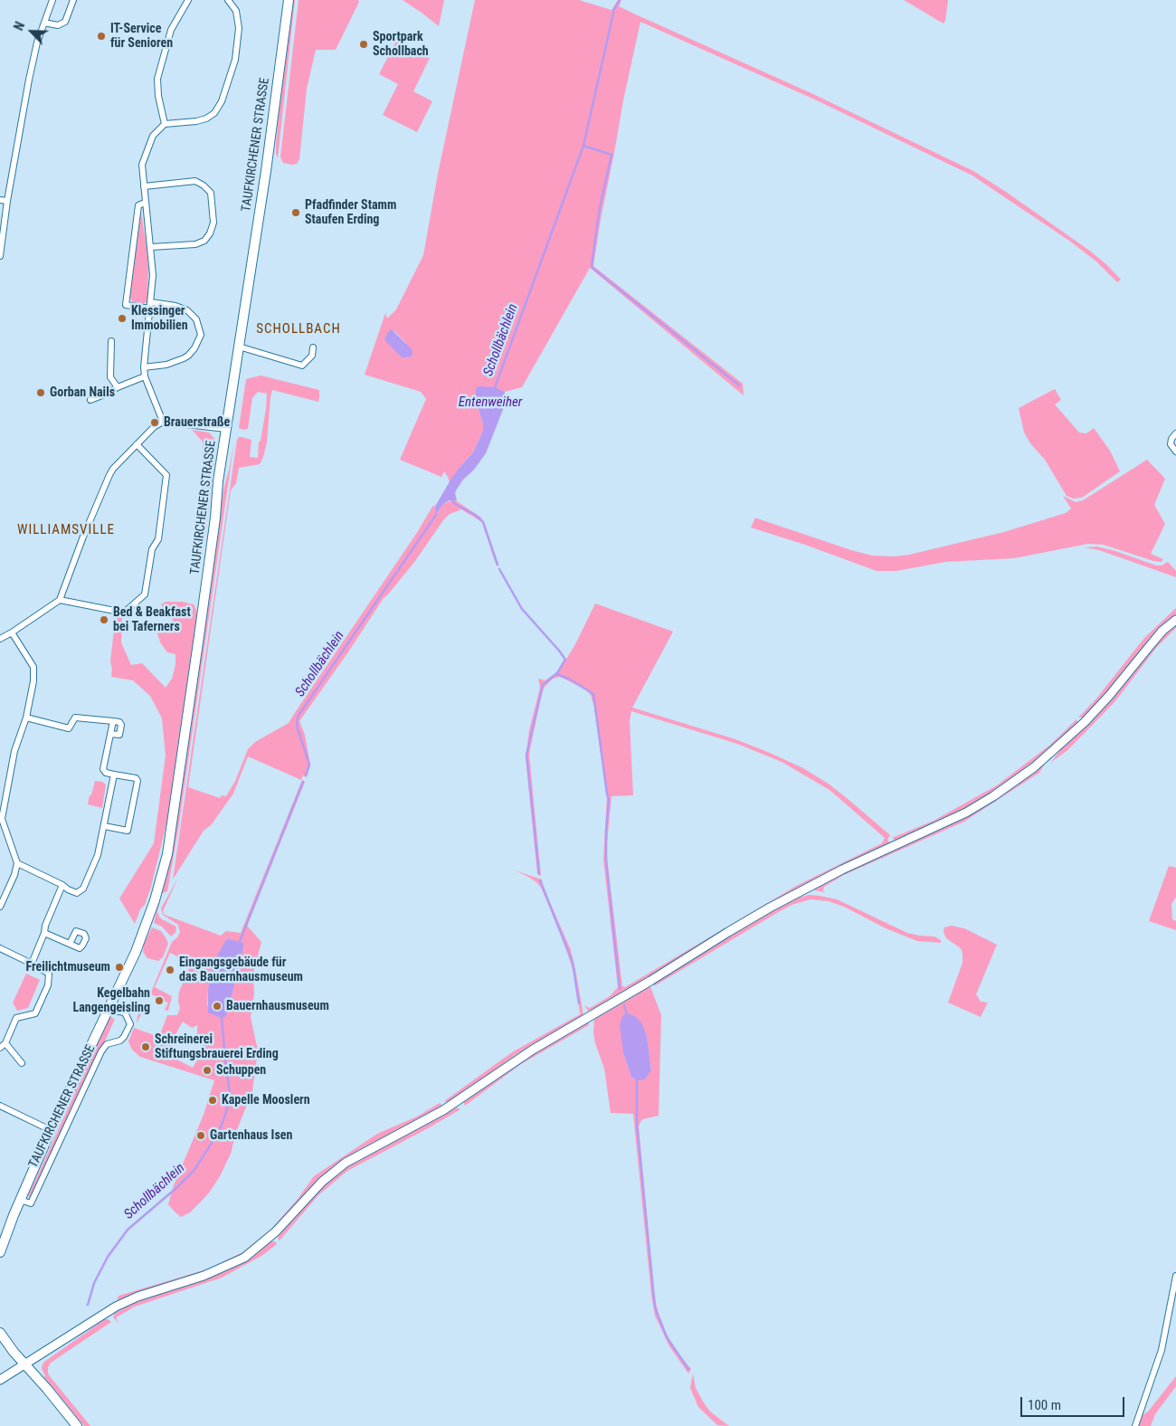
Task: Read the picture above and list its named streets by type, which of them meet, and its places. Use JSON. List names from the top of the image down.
{
  "streets": {
    "main road": ["TAUFKIRCHENER STRASSE"]
  },
  "districts": ["SCHOLLBACH", "WILLIAMSVILLE"],
  "water": ["Schollbächlein", "Entenweiher"],
  "places": [
    "IT-Service für Senioren",
    "Sportpark Schollbach",
    "Pfadfinder Stamm Staufen Erding",
    "Klessinger Immobilien",
    "Gorban Nails",
    "Brauerstraße",
    "Bed & Beakfast bei Taferners",
    "Freilichtmuseum",
    "Eingangsgebäude für das Bauernhausmuseum",
    "Kegelbahn Langengeisling",
    "Bauernhausmuseum",
    "Schreinerei Stiftungsbrauerei Erding",
    "Schuppen",
    "Kapelle Mooslern",
    "Gartenhaus Isen"
  ],
  "scale_bar": "100 m",
  "north": "top left"
}
